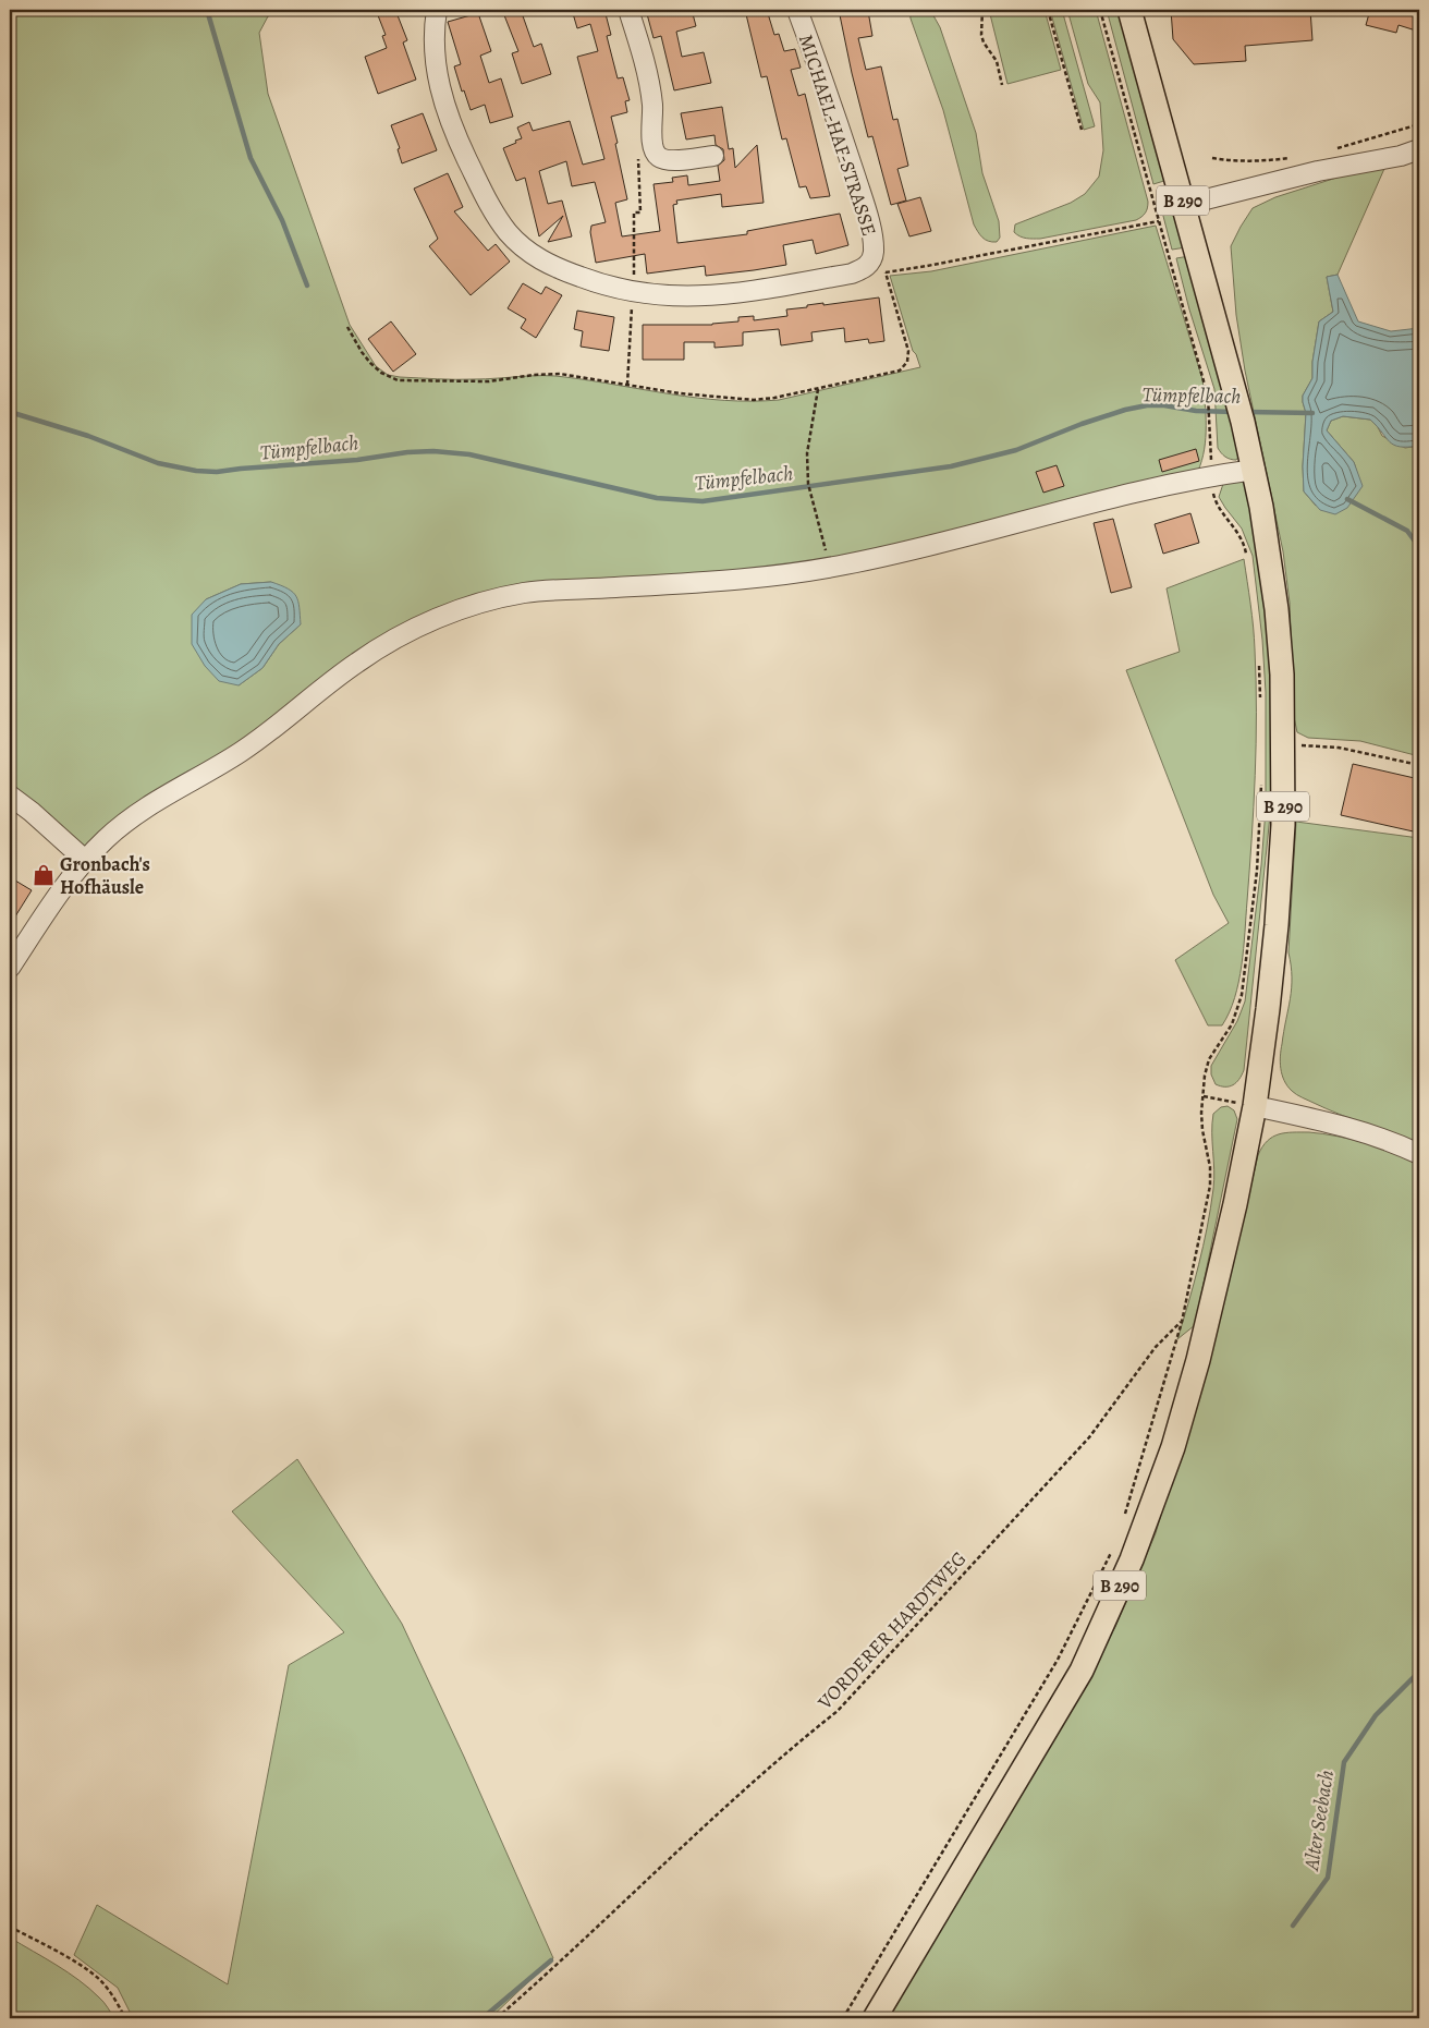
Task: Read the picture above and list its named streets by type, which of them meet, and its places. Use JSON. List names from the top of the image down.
{
  "streets": {
    "main road": ["B 290"],
    "street": ["MICHAEL-HAF-STRASSE"],
    "path": ["VORDERER HARDTWEG"]
  },
  "water": ["Tümpfelbach", "Alter Seebach"],
  "places": {
    "shop": ["Gronbach's Hofhäusle"]
  }
}
